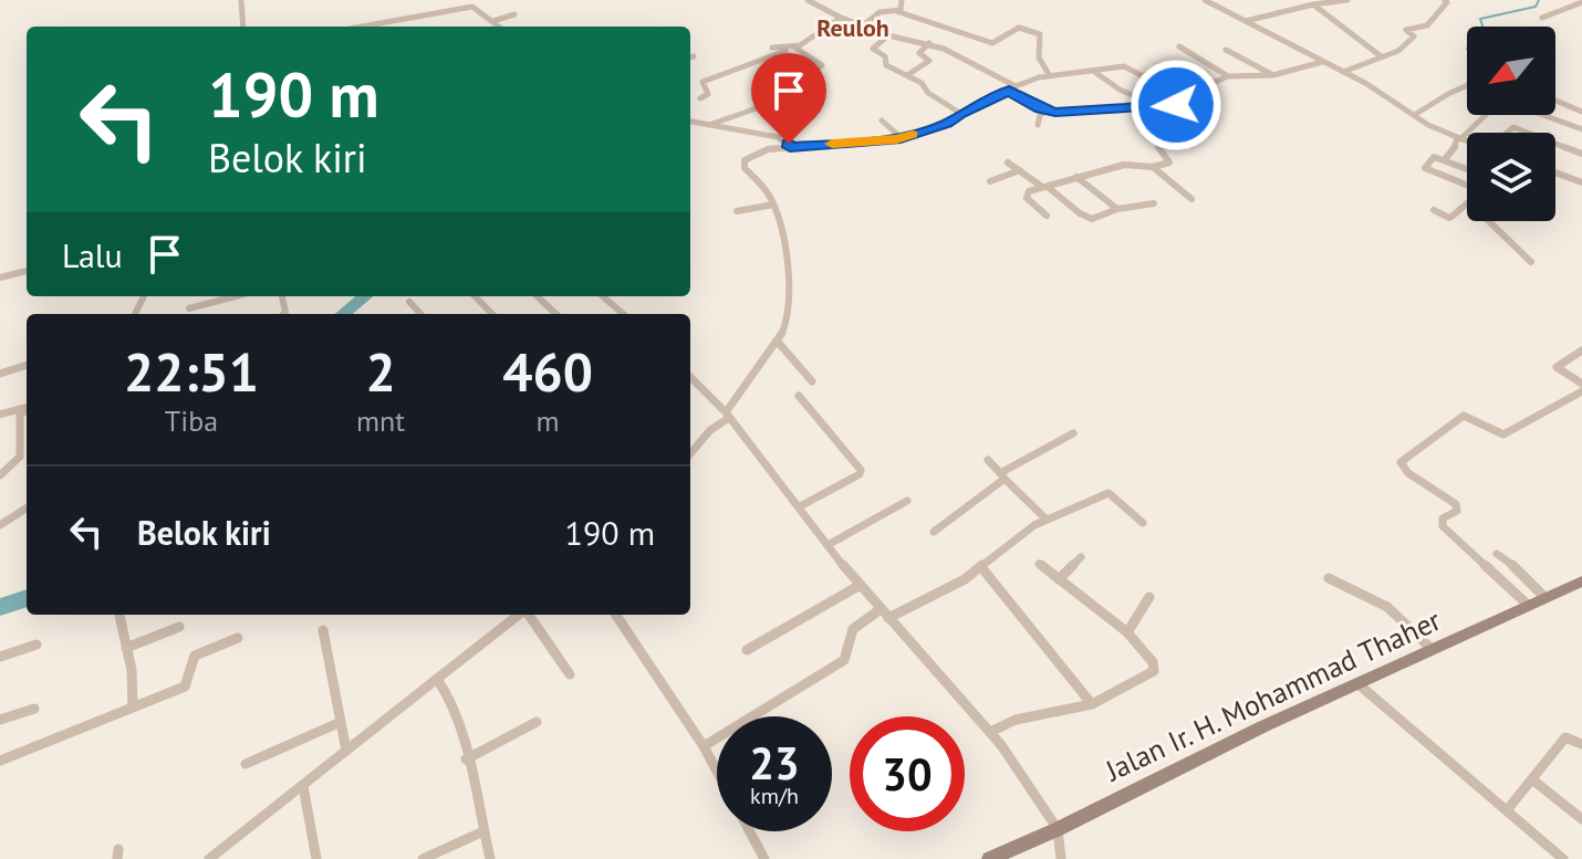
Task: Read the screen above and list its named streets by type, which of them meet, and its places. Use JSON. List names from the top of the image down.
{
  "streets": {
    "main road": ["Jalan Ir. H. Mohammad Thaher"]
  },
  "districts": ["Reuloh"],
  "north": "bottom left",
  "page": {
    "turn": ["190 m", "Belok kiri"],
    "then": "Lalu",
    "eta": [
      "22:51",
      "Tiba",
      "2",
      "mnt",
      "460",
      "m"
    ],
    "list": [
      {
        "name": "Belok kiri",
        "value": "190 m"
      }
    ],
    "speed": "23 km/h",
    "limit": "30"
  }
}
